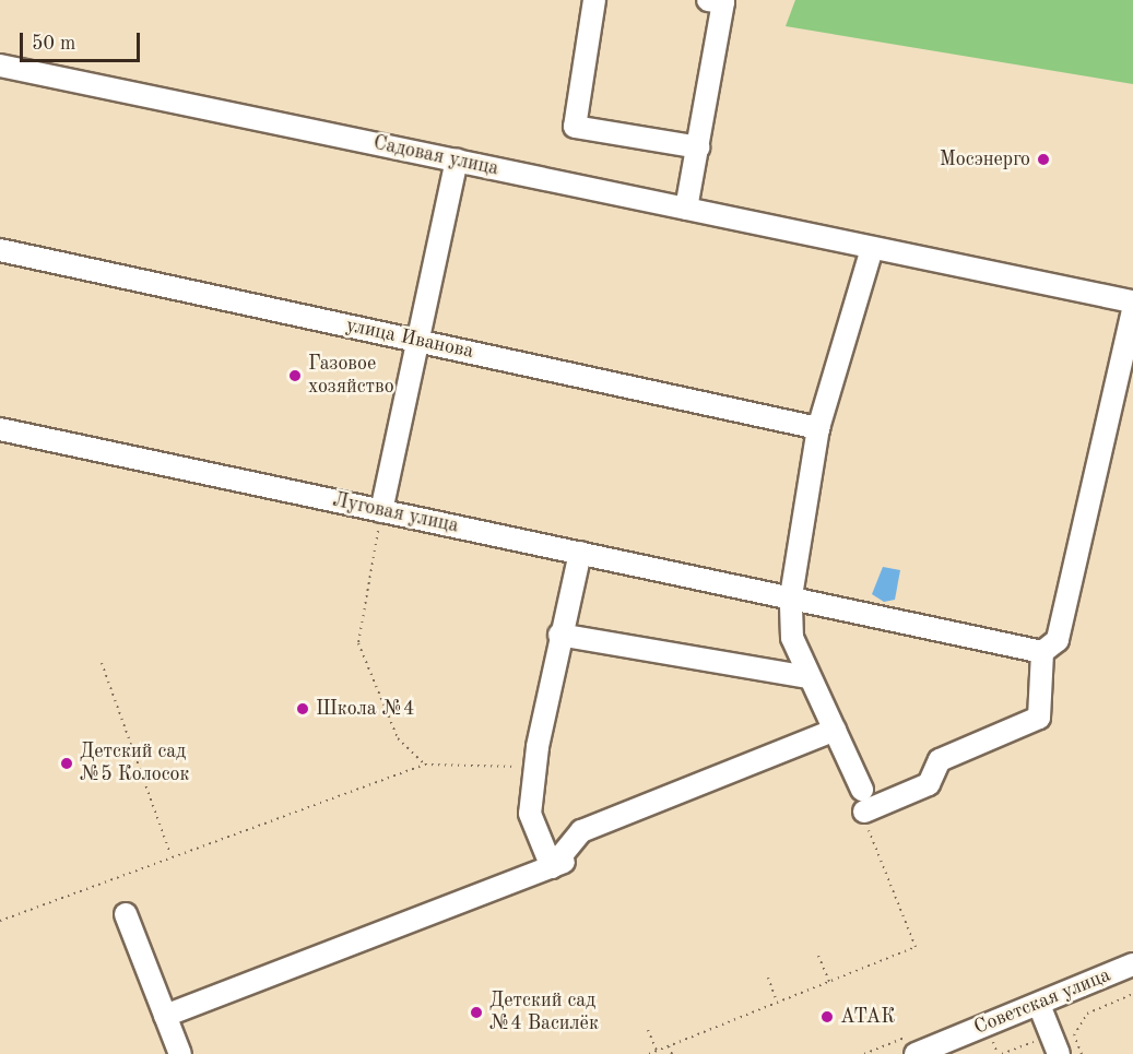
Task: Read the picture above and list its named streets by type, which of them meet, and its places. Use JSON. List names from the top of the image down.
{
  "streets": {
    "street": [
      "Садовая улица",
      "улица Иванова",
      "Луговая улица",
      "Советская улица"
    ]
  },
  "places": [
    "Мосэнерго",
    "Газовое хозяйство",
    "Школа №4",
    "Детский сад №5 Колосок",
    "Детский сад №4 Василёк",
    "АТАК"
  ],
  "scale_bar": "50 m"
}
